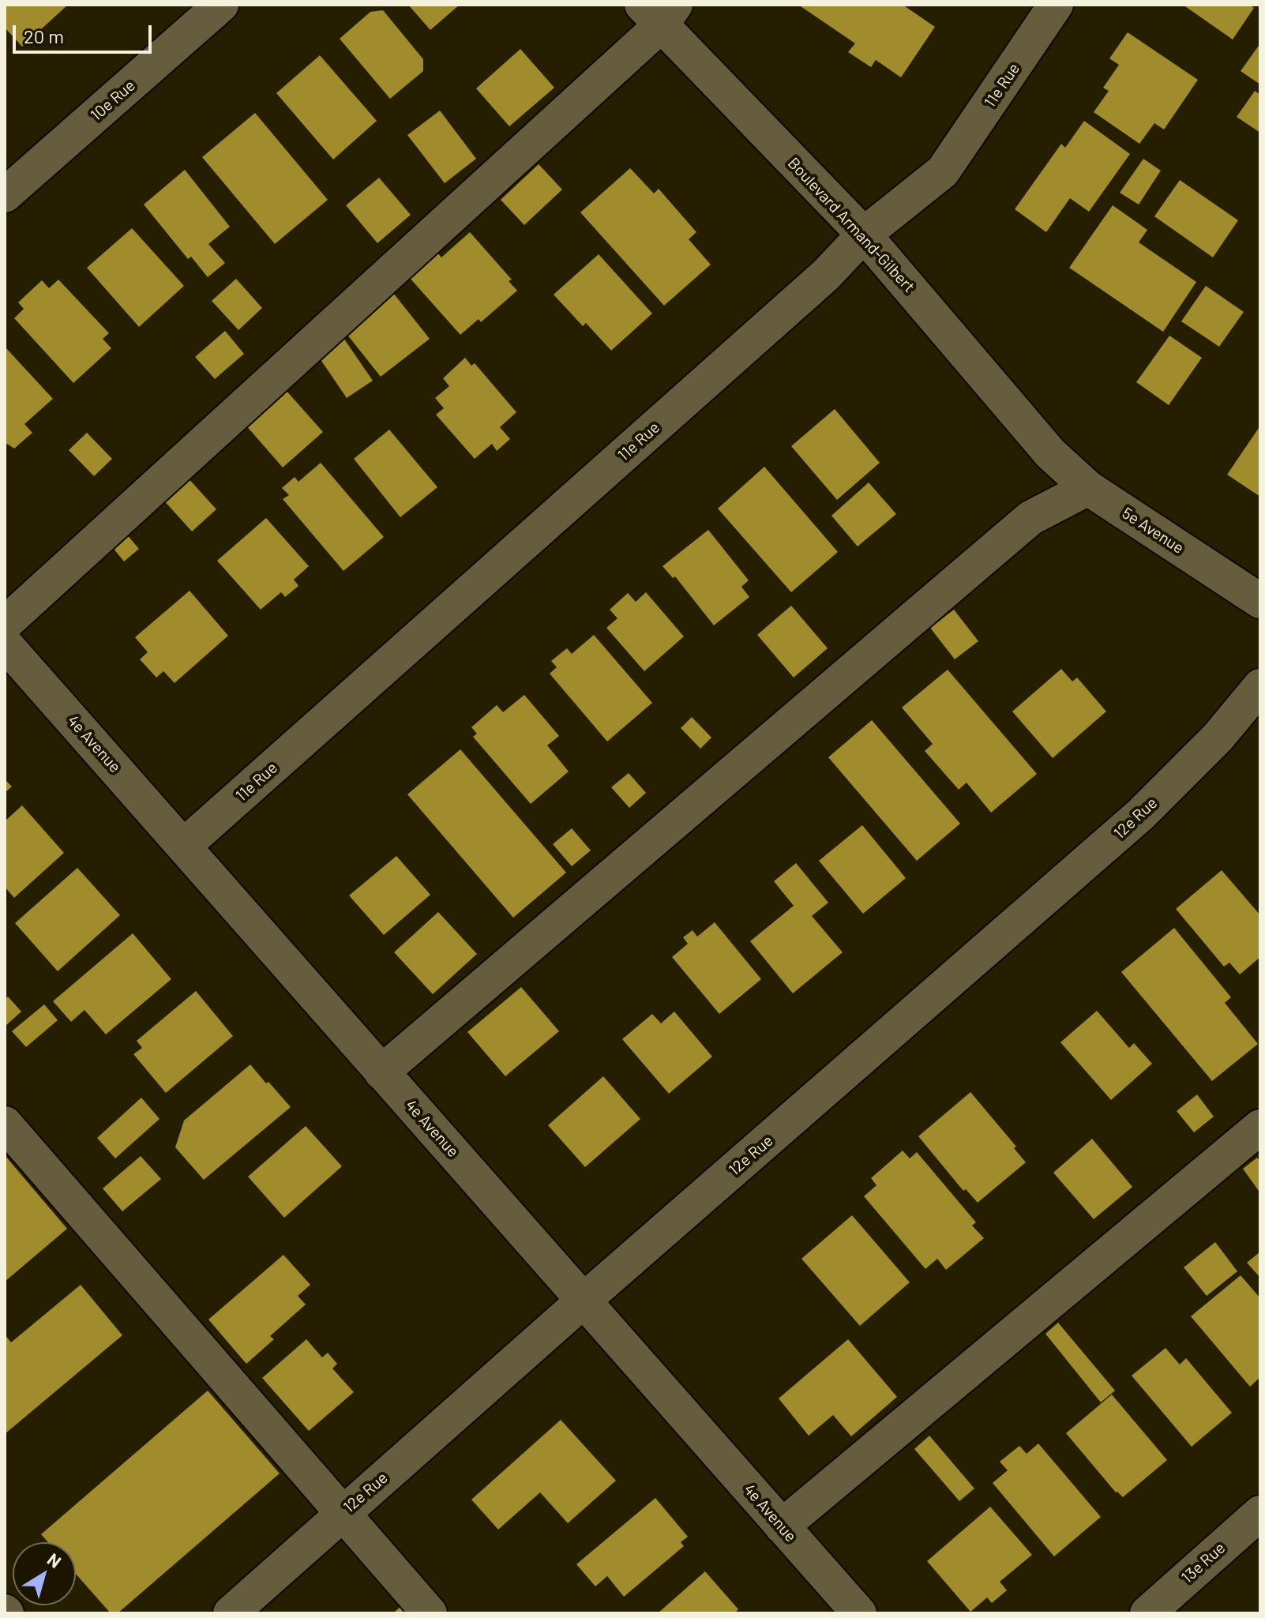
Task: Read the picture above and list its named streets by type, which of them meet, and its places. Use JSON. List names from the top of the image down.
{
  "streets": {
    "street": [
      "11e Rue",
      "10e Rue",
      "Boulevard Armand-Gilbert",
      "5e Avenue",
      "4e Avenue",
      "12e Rue",
      "13e Rue"
    ]
  },
  "crossings": [
    ["11e Rue", "Boulevard Armand-Gilbert"],
    ["11e Rue", "4e Avenue"],
    ["Boulevard Armand-Gilbert", "5e Avenue"],
    ["4e Avenue", "12e Rue"]
  ],
  "scale_bar": "20 m",
  "north": "top right"
}
